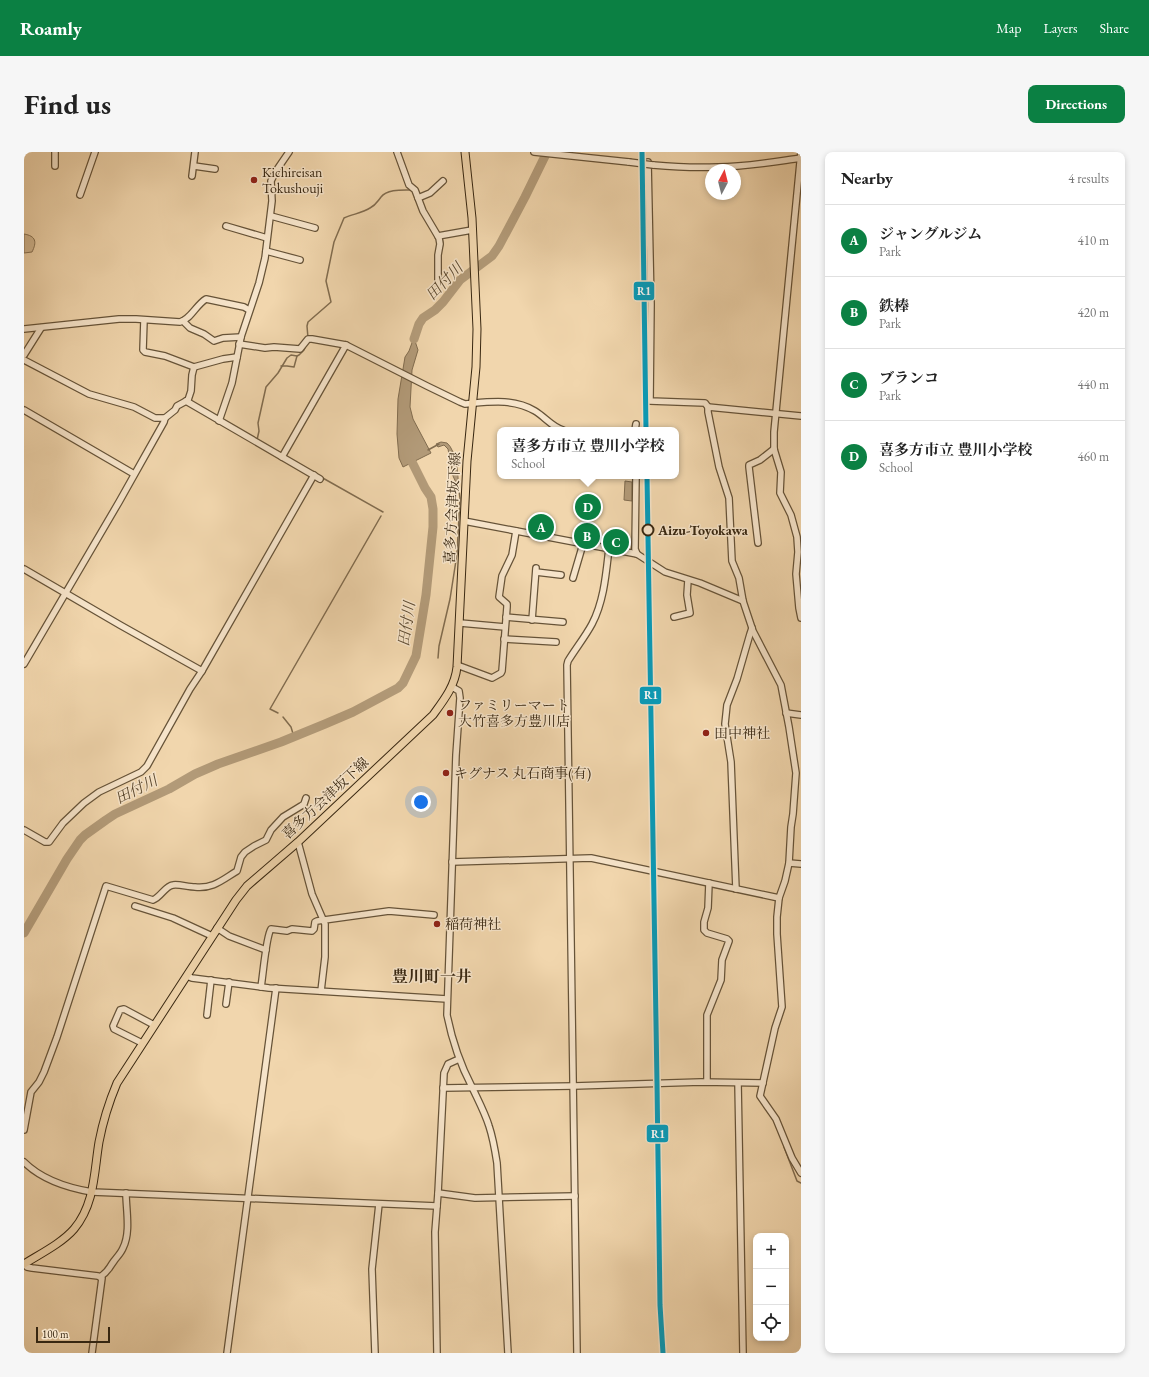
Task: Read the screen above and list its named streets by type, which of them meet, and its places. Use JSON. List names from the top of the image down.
{
  "streets": {
    "main road": ["喜多方会津坂下線"]
  },
  "districts": ["豊川町一井"],
  "water": ["田付川"],
  "places": [
    "Kichireisan Tokushouji",
    "Aizu-Toyokawa",
    "ファミリーマート 大竹喜多方豊川店",
    "田中神社",
    "キグナス 丸石商事(有)",
    "稲荷神社"
  ],
  "lines": ["transit line R1"],
  "scale_bar": "100 m",
  "north": "top",
  "page": {
    "header": "Roamly",
    "nav": ["Map", "Layers", "Share"],
    "buttons": "Directions",
    "title": "Find us",
    "heading": ["Nearby", "4 results"],
    "list": [
      {
        "mark": "A",
        "name": "ジャングルジム",
        "note": "Park",
        "value": "410 m"
      },
      {
        "mark": "B",
        "name": "鉄棒",
        "note": "Park",
        "value": "420 m"
      },
      {
        "mark": "C",
        "name": "ブランコ",
        "note": "Park",
        "value": "440 m"
      },
      {
        "mark": "D",
        "name": "喜多方市立 豊川小学校",
        "note": "School",
        "value": "460 m"
      }
    ],
    "popup": ["喜多方市立 豊川小学校", "School"],
    "pins": [
      "D",
      "A",
      "B",
      "C"
    ],
    "map_buttons": ["+", "−"],
    "scale": "100 m"
  }
}
